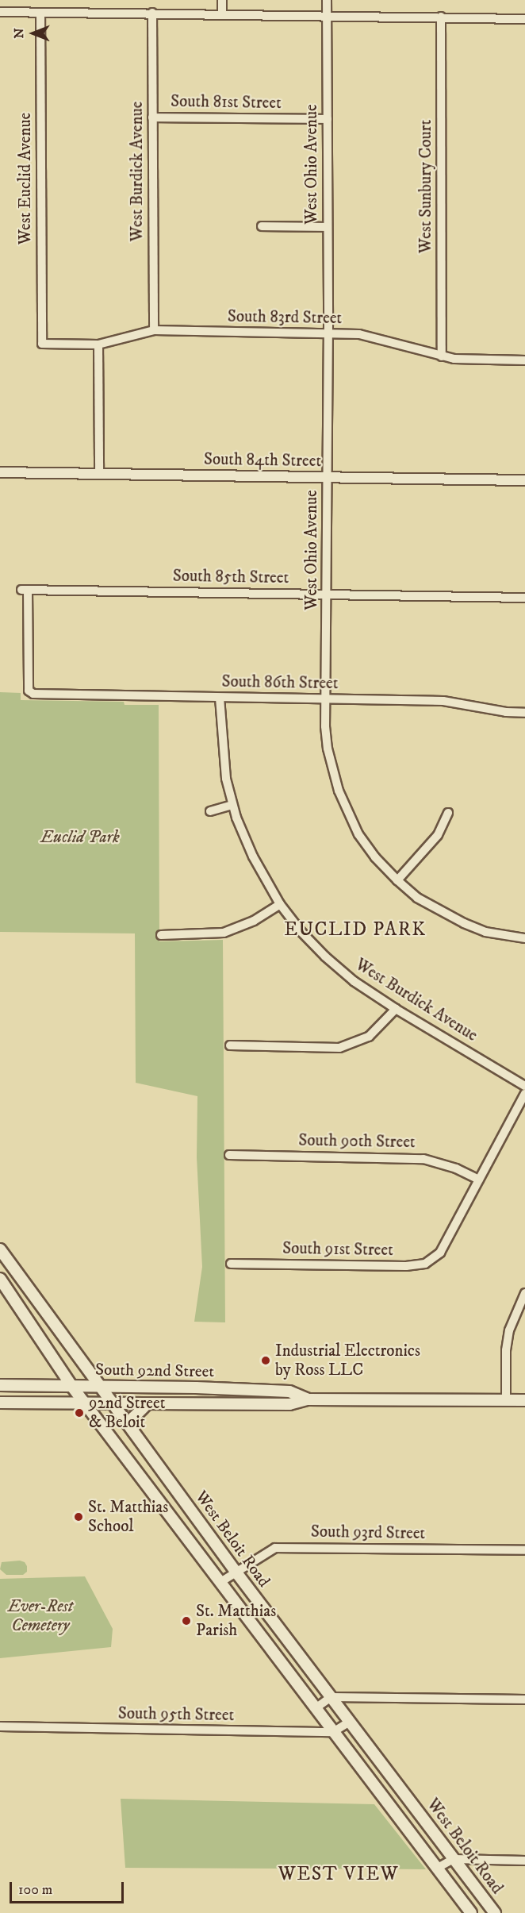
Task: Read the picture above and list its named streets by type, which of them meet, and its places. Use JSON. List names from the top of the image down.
{
  "streets": {
    "main road": ["South 92nd Street", "West Beloit Road"],
    "street": [
      "South 81st Street",
      "West Ohio Avenue",
      "West Burdick Avenue",
      "West Euclid Avenue",
      "West Sunbury Court",
      "South 83rd Street",
      "South 84th Street",
      "South 85th Street",
      "South 86th Street",
      "South 90th Street",
      "South 91st Street",
      "South 93rd Street",
      "South 95th Street"
    ]
  },
  "crossings": [
    ["South 81st Street", "West Ohio Avenue"],
    ["South 81st Street", "West Burdick Avenue"],
    ["West Ohio Avenue", "South 83rd Street"],
    ["West Ohio Avenue", "South 84th Street"],
    ["West Ohio Avenue", "South 85th Street"],
    ["West Ohio Avenue", "South 86th Street"],
    ["West Burdick Avenue", "South 83rd Street"],
    ["West Burdick Avenue", "South 86th Street"],
    ["West Euclid Avenue", "South 83rd Street"],
    ["West Sunbury Court", "South 83rd Street"],
    ["South 85th Street", "South 86th Street"],
    ["South 90th Street", "South 91st Street"],
    ["South 92nd Street", "West Beloit Road"],
    ["South 93rd Street", "West Beloit Road"],
    ["West Beloit Road", "South 95th Street"]
  ],
  "districts": ["EUCLID PARK", "WEST VIEW"],
  "parks": ["Euclid Park", "Ever-Rest Cemetery"],
  "places": [
    "Industrial Electronics by Ross LLC",
    "92nd Street & Beloit",
    "St. Matthias School",
    "St. Matthias Parish"
  ],
  "scale_bar": "100 m",
  "north": "left"
}
